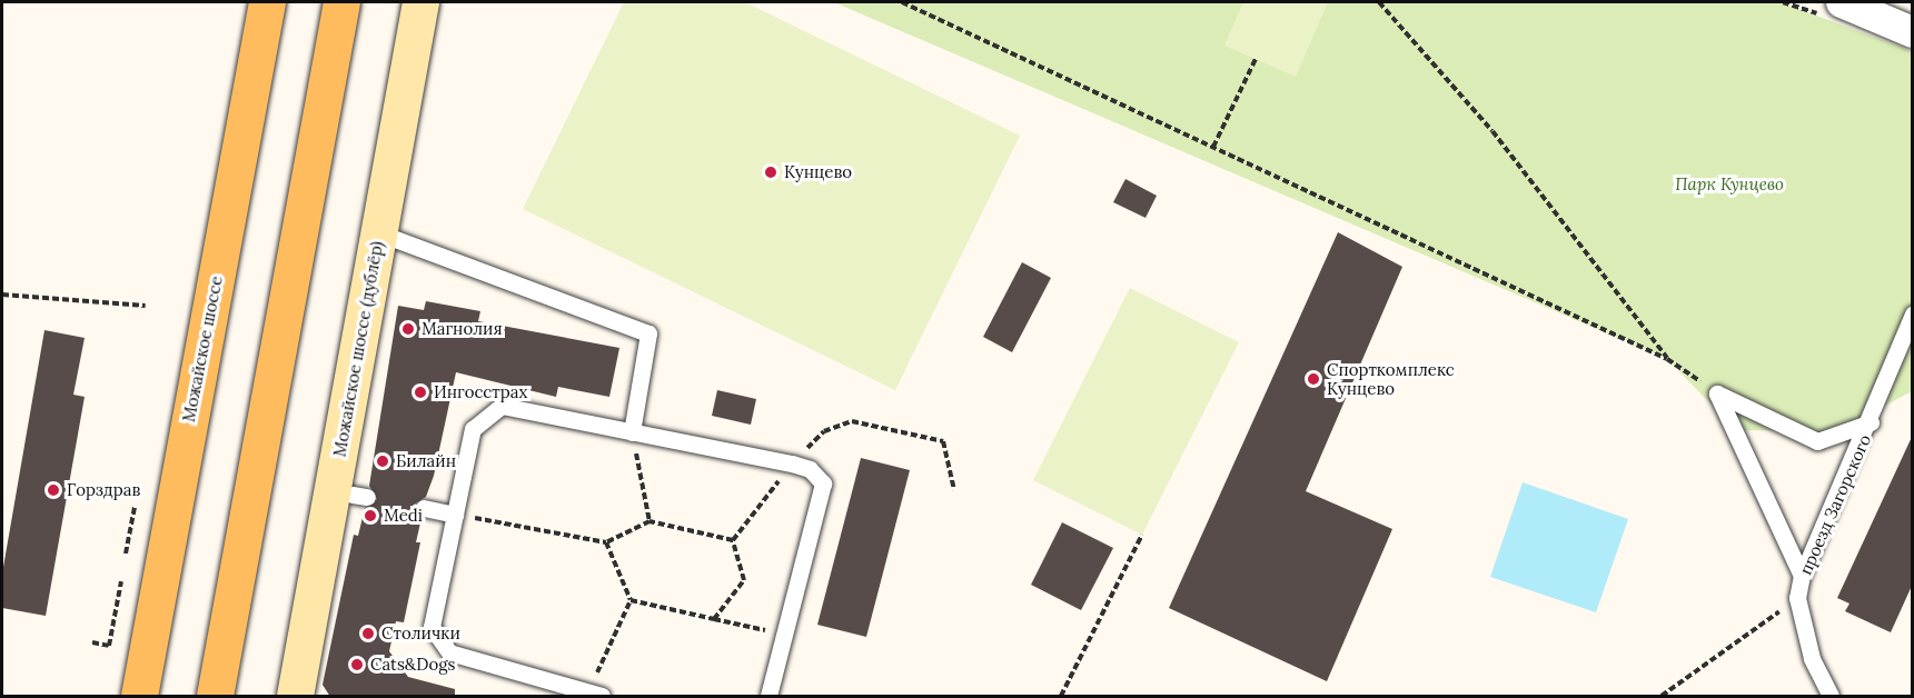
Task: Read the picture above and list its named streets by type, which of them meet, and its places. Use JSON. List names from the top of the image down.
{
  "streets": {
    "main road": ["Можайское шоссе", "Можайское шоссе (дублёр)"],
    "lane": ["проезд Загорского"]
  },
  "parks": ["Парк Кунцево"],
  "places": [
    "Кунцево",
    "Магнолия",
    "Спорткомплекс Кунцево",
    "Ингосстрах",
    "Билайн",
    "Горздрав",
    "Medi",
    "Столички",
    "Cats&Dogs"
  ]
}
